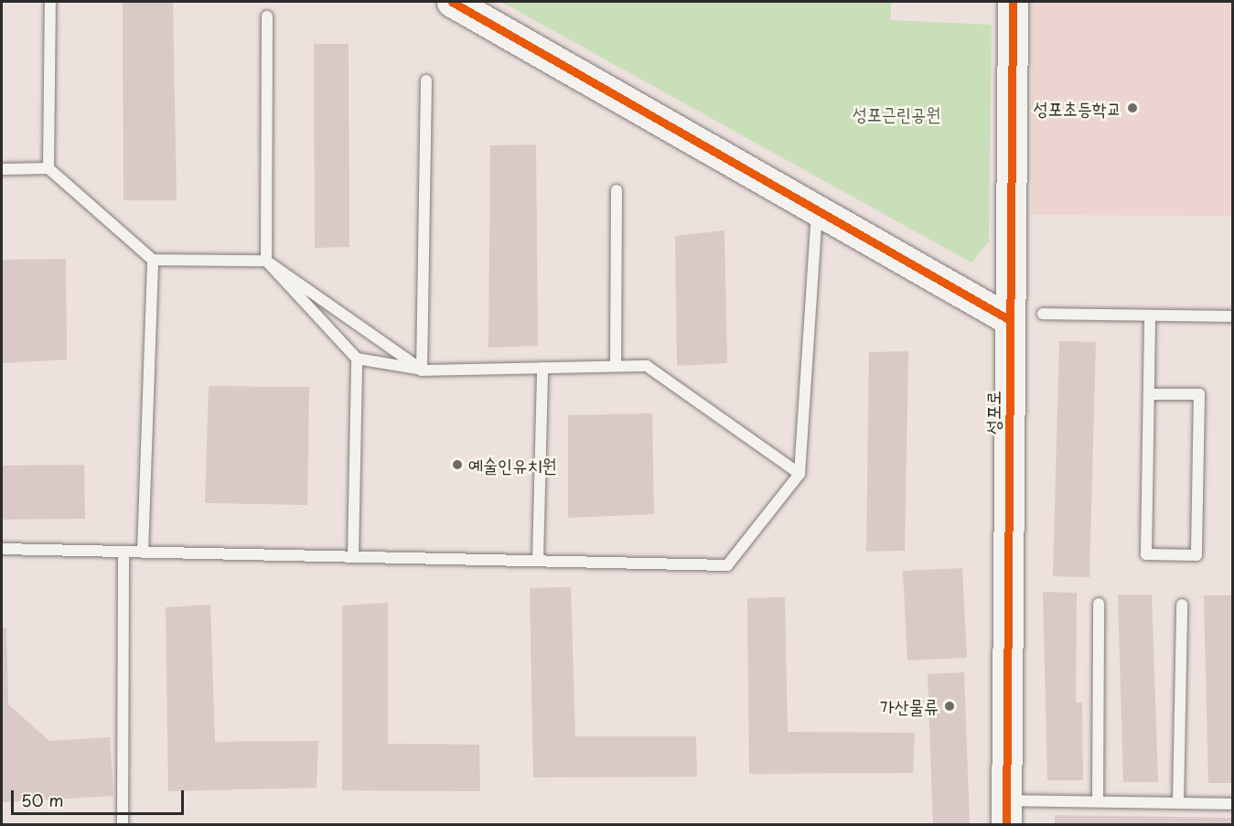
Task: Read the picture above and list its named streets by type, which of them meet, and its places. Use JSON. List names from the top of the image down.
{
  "streets": {
    "street": ["성포로"]
  },
  "parks": ["성포근린공원"],
  "places": ["성포초등학교", "예술인유치원", "가산물류"],
  "scale_bar": "50 m"
}
